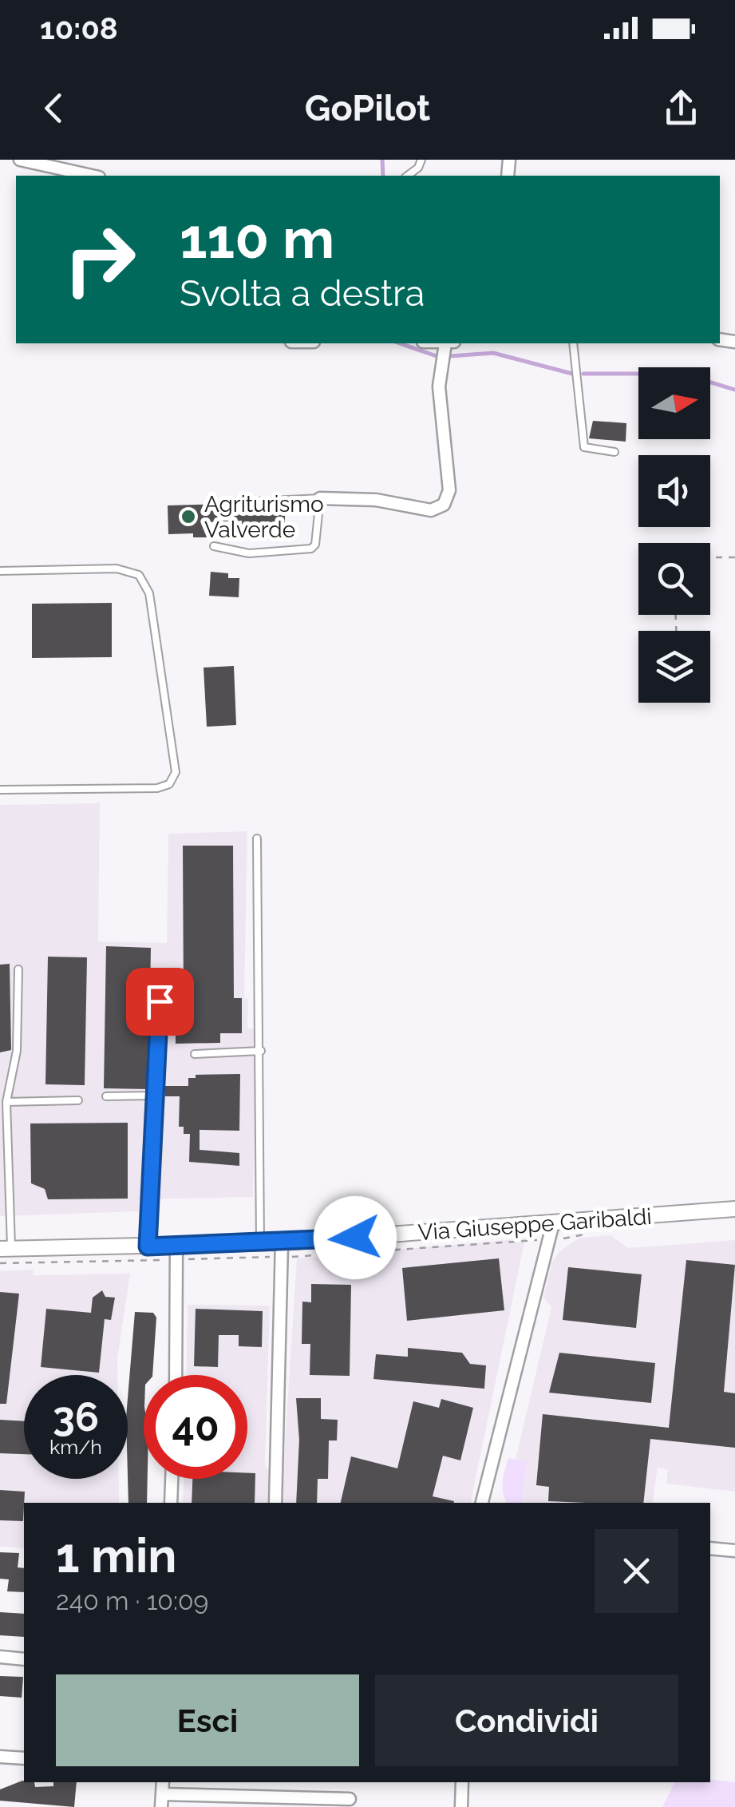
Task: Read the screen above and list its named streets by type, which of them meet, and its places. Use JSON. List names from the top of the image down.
{
  "streets": {
    "street": ["Via Giuseppe Garibaldi"]
  },
  "places": ["Agriturismo Valverde"],
  "north": "right",
  "page": {
    "status": "10:08",
    "header": "GoPilot",
    "turn": ["110 m", "Svolta a destra"],
    "speed": "36 km/h",
    "limit": "40",
    "heading": ["1 min", "240 m · 10:09"],
    "buttons": ["Esci", "Condividi"]
  }
}
